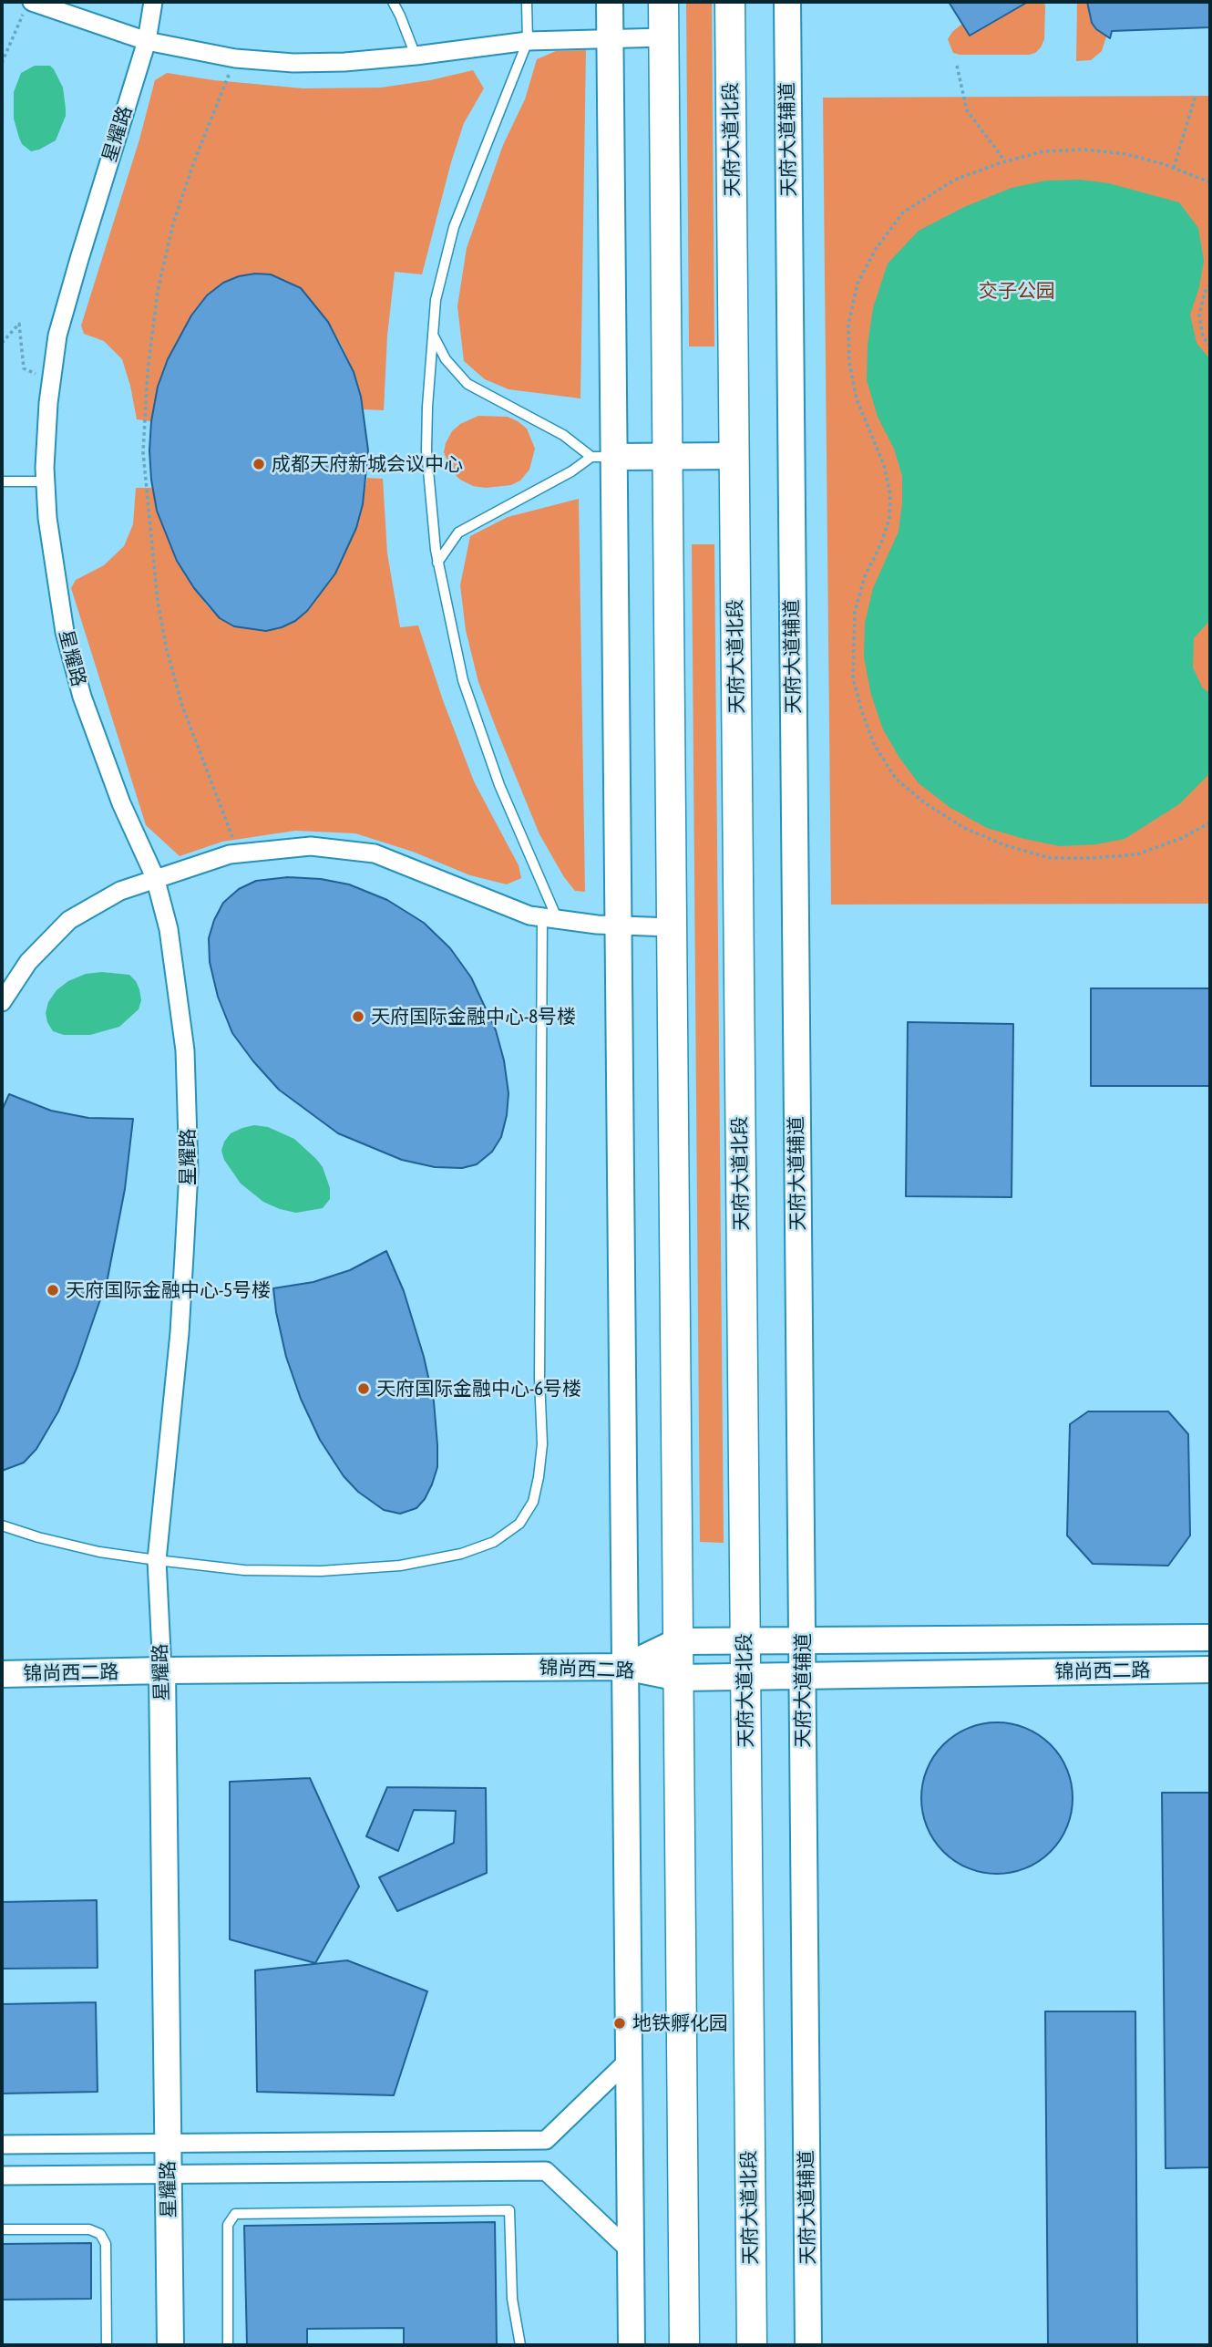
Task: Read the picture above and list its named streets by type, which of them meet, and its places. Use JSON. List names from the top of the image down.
{
  "streets": {
    "main road": ["天府大道北段"],
    "street": ["星耀路", "天府大道辅道", "锦尚西二路"]
  },
  "crossings": [
    ["星耀路", "锦尚西二路"],
    ["天府大道北段", "锦尚西二路"],
    ["天府大道辅道", "锦尚西二路"]
  ],
  "parks": ["交子公园"],
  "places": [
    "成都天府新城会议中心",
    "天府国际金融中心-8号楼",
    "天府国际金融中心-5号楼",
    "天府国际金融中心-6号楼",
    "地铁孵化园"
  ]
}
